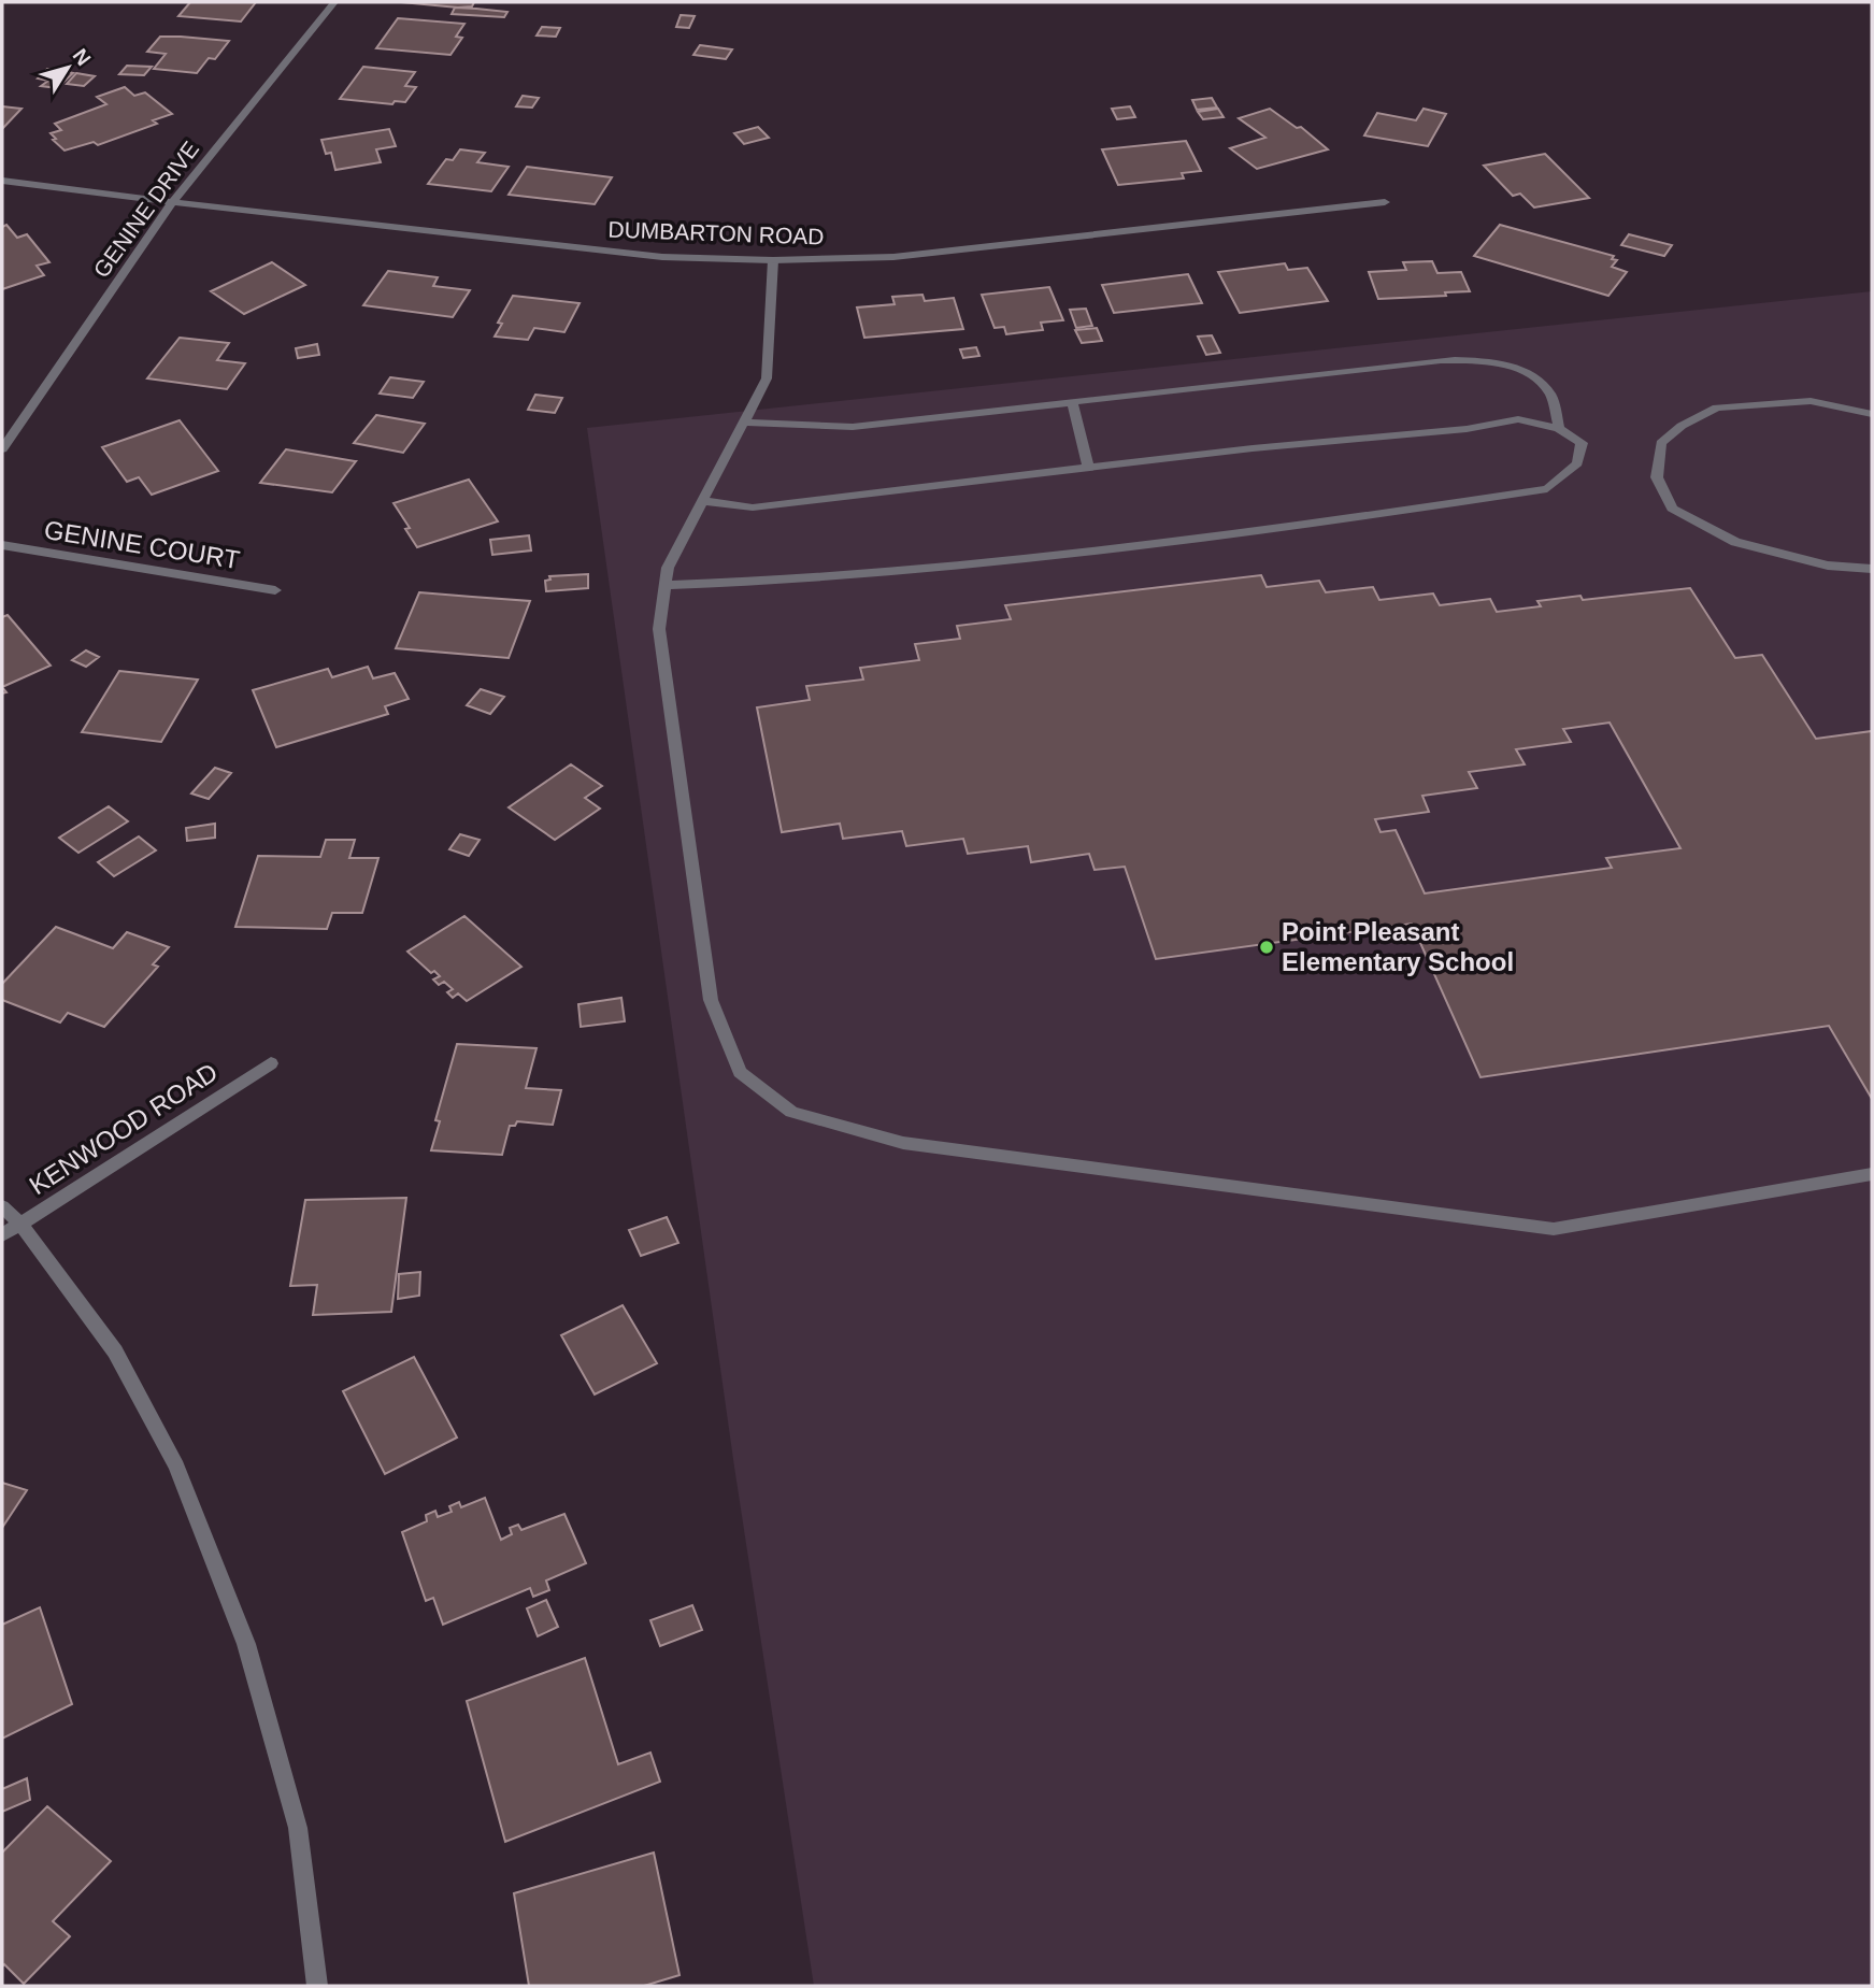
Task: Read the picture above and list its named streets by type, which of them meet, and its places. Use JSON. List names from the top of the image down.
{
  "streets": {
    "street": [
      "GENINE DRIVE",
      "DUMBARTON ROAD",
      "GENINE COURT",
      "KENWOOD ROAD"
    ]
  },
  "crossings": [
    ["GENINE DRIVE", "DUMBARTON ROAD"]
  ],
  "places": ["Point Pleasant Elementary School"],
  "north": "top right"
}
